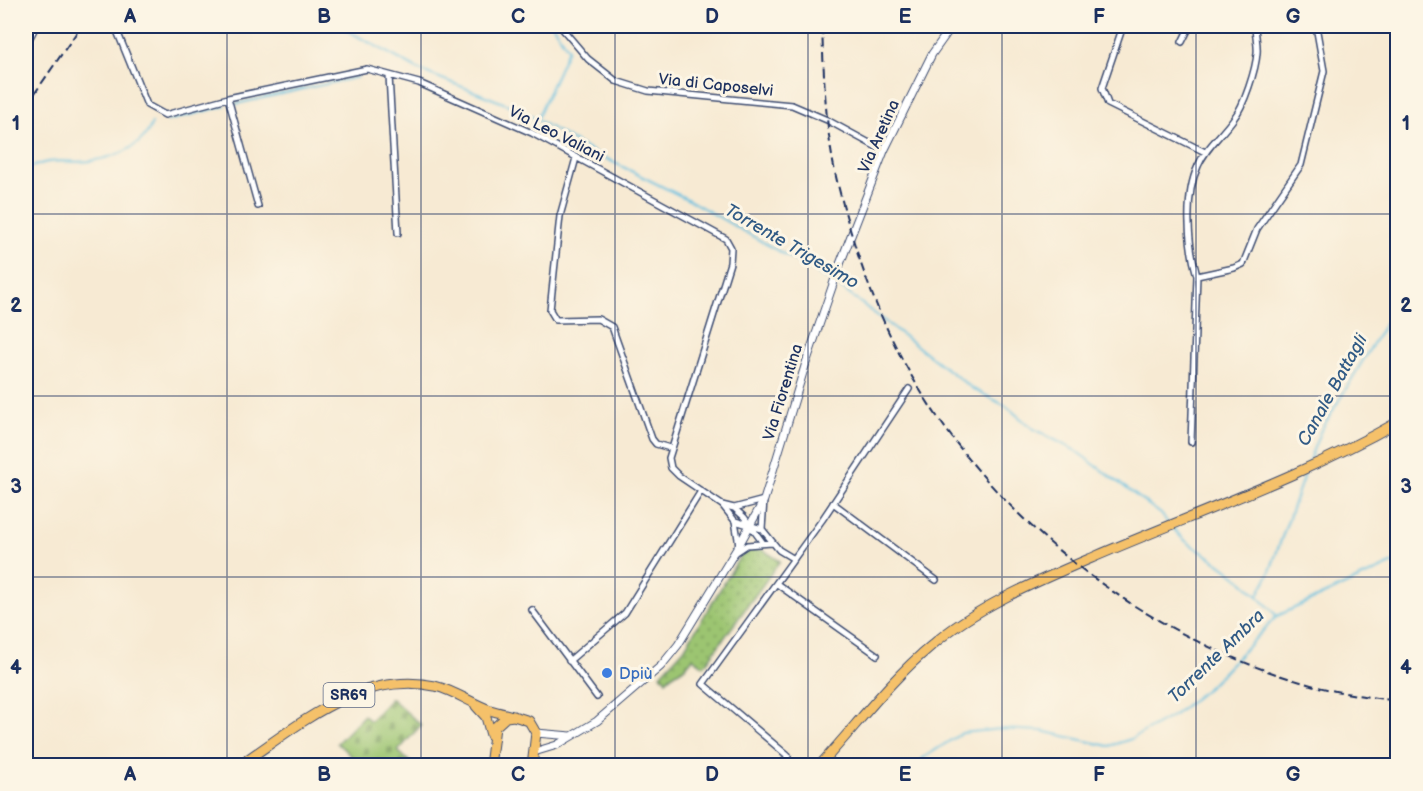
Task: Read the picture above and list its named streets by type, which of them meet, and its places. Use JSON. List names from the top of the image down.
{
  "streets": {
    "main road": ["SR69"],
    "street": [
      "Via di Caposelvi",
      "Via Leo Valiani",
      "Via Aretina",
      "Via Fiorentina"
    ]
  },
  "crossings": [
    ["Via di Caposelvi", "Via Aretina"],
    ["Via Aretina", "Via Fiorentina"]
  ],
  "water": ["Torrente Trigesimo", "Canale Battagli", "Torrente Ambra"],
  "places": ["Dpiù"],
  "grid": {
    "columns": [
      "A",
      "B",
      "C",
      "D",
      "E",
      "F",
      "G"
    ],
    "rows": [
      "1",
      "2",
      "3",
      "4"
    ]
  }
}
